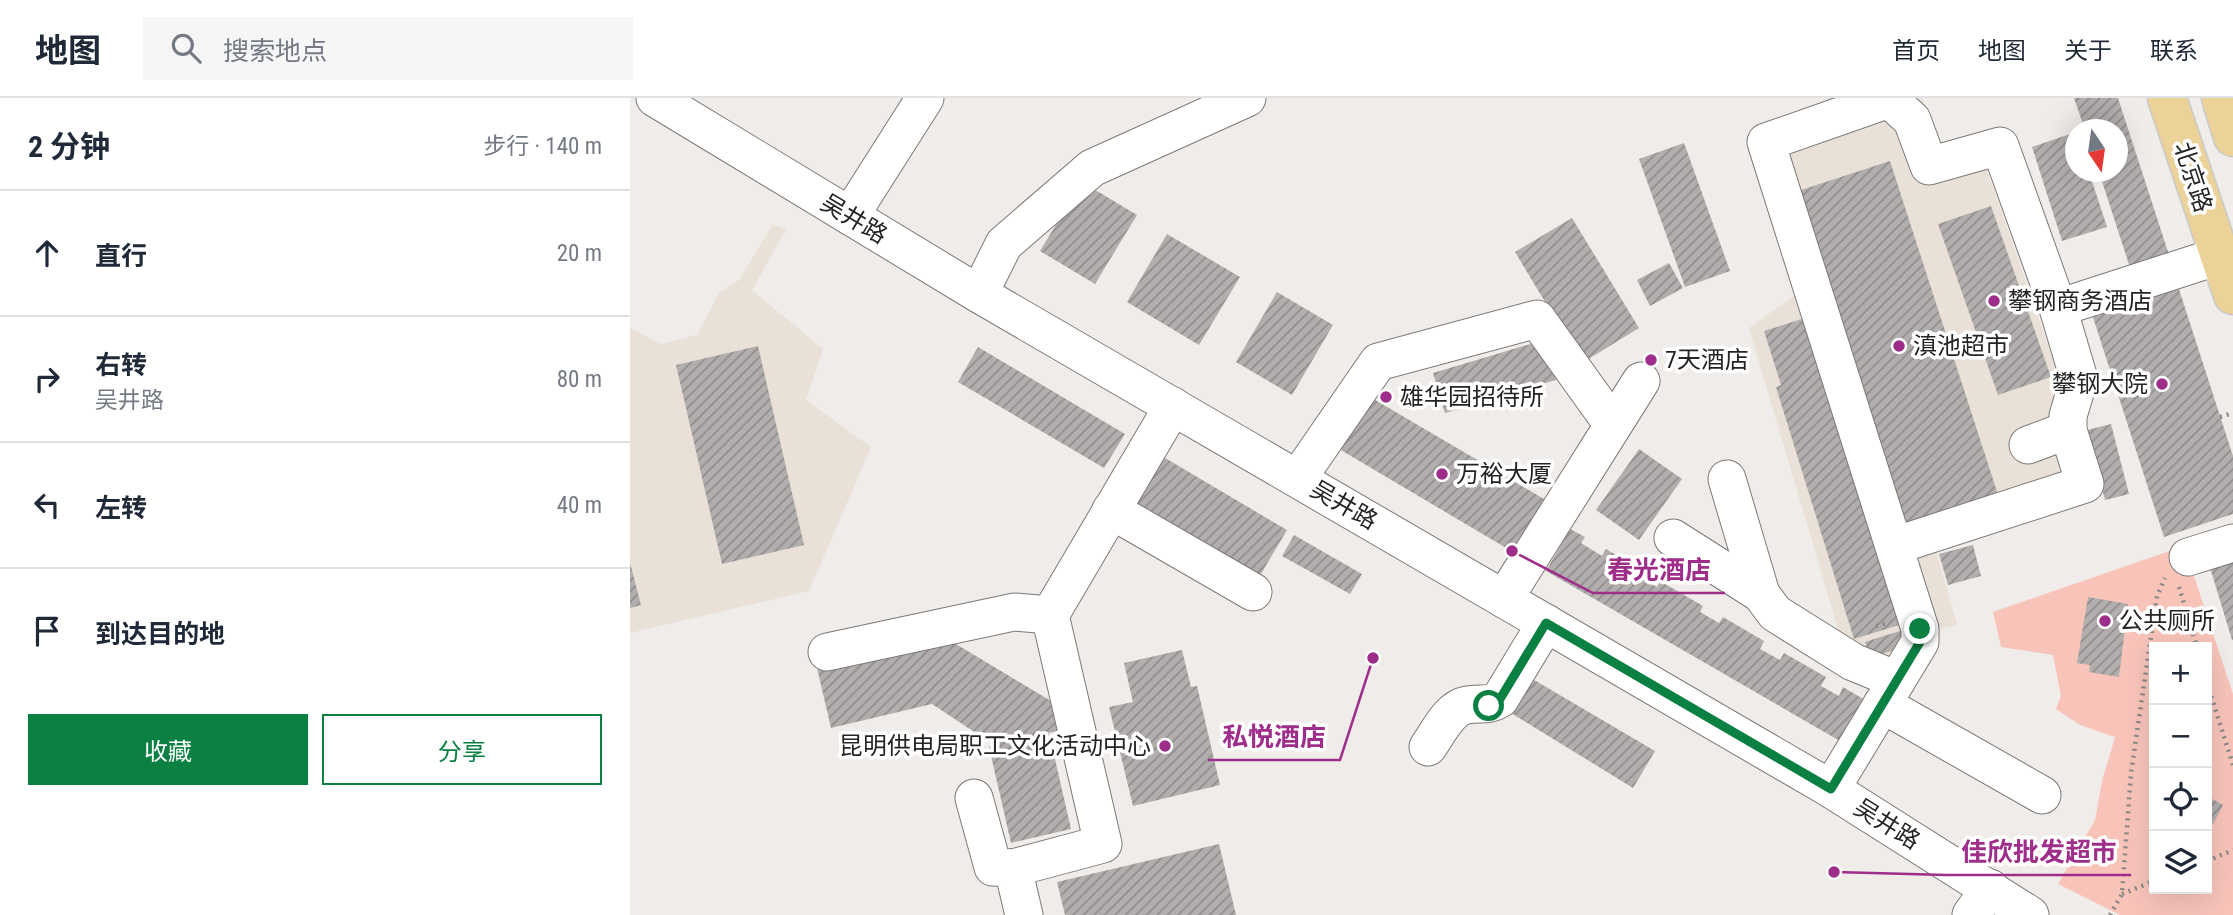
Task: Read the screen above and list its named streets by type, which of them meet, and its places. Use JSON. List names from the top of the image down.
{
  "streets": {
    "main road": ["北京路"],
    "street": ["吴井路"]
  },
  "places": [
    "攀钢商务酒店",
    "滇池超市",
    "7天酒店",
    "攀钢大院",
    "雄华园招待所",
    "万裕大厦",
    "春光酒店",
    "公共厕所",
    "私悦酒店",
    "昆明供电局职工文化活动中心",
    "佳欣批发超市"
  ],
  "north": "bottom",
  "page": {
    "header": "地图",
    "search": "搜索地点",
    "nav": [
      "首页",
      "地图",
      "关于",
      "联系"
    ],
    "heading": ["2 分钟", "步行 · 140 m"],
    "list": [
      ["直行", "20 m"],
      ["右转", "吴井路", "80 m"],
      ["左转", "40 m"],
      "到达目的地"
    ],
    "map_buttons": ["+", "−"],
    "buttons": ["收藏", "分享"]
  }
}
